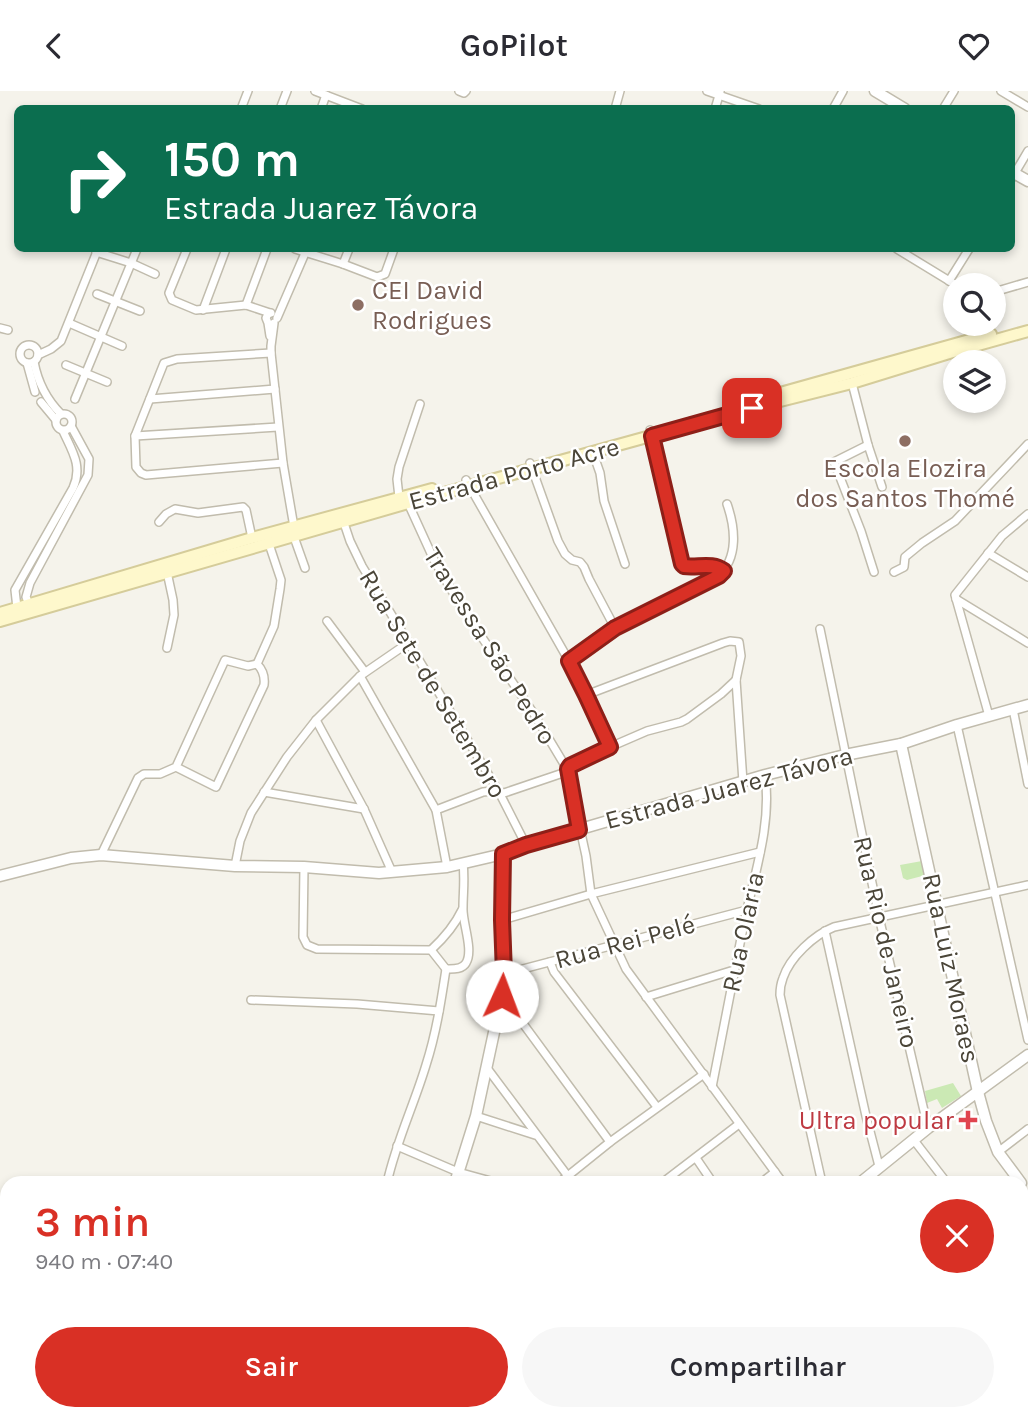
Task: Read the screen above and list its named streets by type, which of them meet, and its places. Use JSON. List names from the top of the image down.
{
  "streets": {
    "main road": ["Estrada Porto Acre"],
    "street": [
      "Travessa São Pedro",
      "Rua Sete de Setembro",
      "Estrada Juarez Távora",
      "Rua Olaria",
      "Rua Rei Pelé",
      "Rua Rio de Janeiro",
      "Rua Luiz Moraes"
    ]
  },
  "crossings": [
    ["Estrada Porto Acre", "Travessa São Pedro"],
    ["Estrada Porto Acre", "Rua Sete de Setembro"],
    ["Travessa São Pedro", "Estrada Juarez Távora"],
    ["Travessa São Pedro", "Rua Olaria"],
    ["Travessa São Pedro", "Rua Rei Pelé"],
    ["Rua Sete de Setembro", "Estrada Juarez Távora"],
    ["Estrada Juarez Távora", "Rua Olaria"],
    ["Estrada Juarez Távora", "Rua Rio de Janeiro"],
    ["Estrada Juarez Távora", "Rua Luiz Moraes"],
    ["Rua Olaria", "Rua Rei Pelé"]
  ],
  "places": {
    "other": ["CEI David Rodrigues", "Escola Elozira dos Santos Thomé"],
    "health": ["Ultra popular"]
  },
  "page": {
    "header": "GoPilot",
    "turn": ["150 m", "Estrada Juarez Távora"],
    "heading": ["3 min", "940 m · 07:40"],
    "buttons": ["Sair", "Compartilhar"]
  }
}
